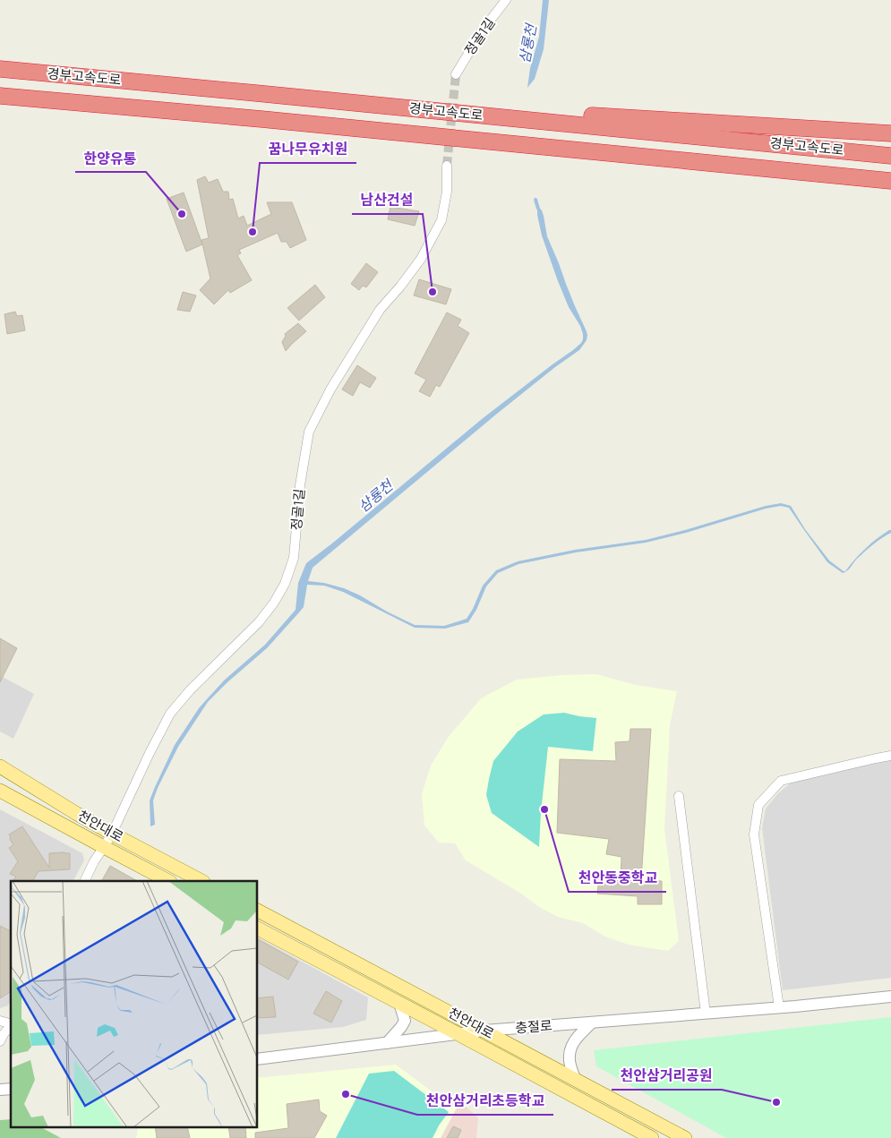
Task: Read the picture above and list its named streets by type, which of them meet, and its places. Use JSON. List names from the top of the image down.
{
  "streets": {
    "highway": ["경부고속도로"],
    "main road": ["천안대로"],
    "street": ["정골1길", "충절로"]
  },
  "crossings": [
    ["정골1길", "천안대로"],
    ["천안대로", "충절로"]
  ],
  "water": ["삼룡천"],
  "places": [
    "한양유통",
    "꿈나무유치원",
    "남산건설",
    "천안동중학교",
    "천안삼거리초등학교",
    "천안삼거리공원"
  ]
}
